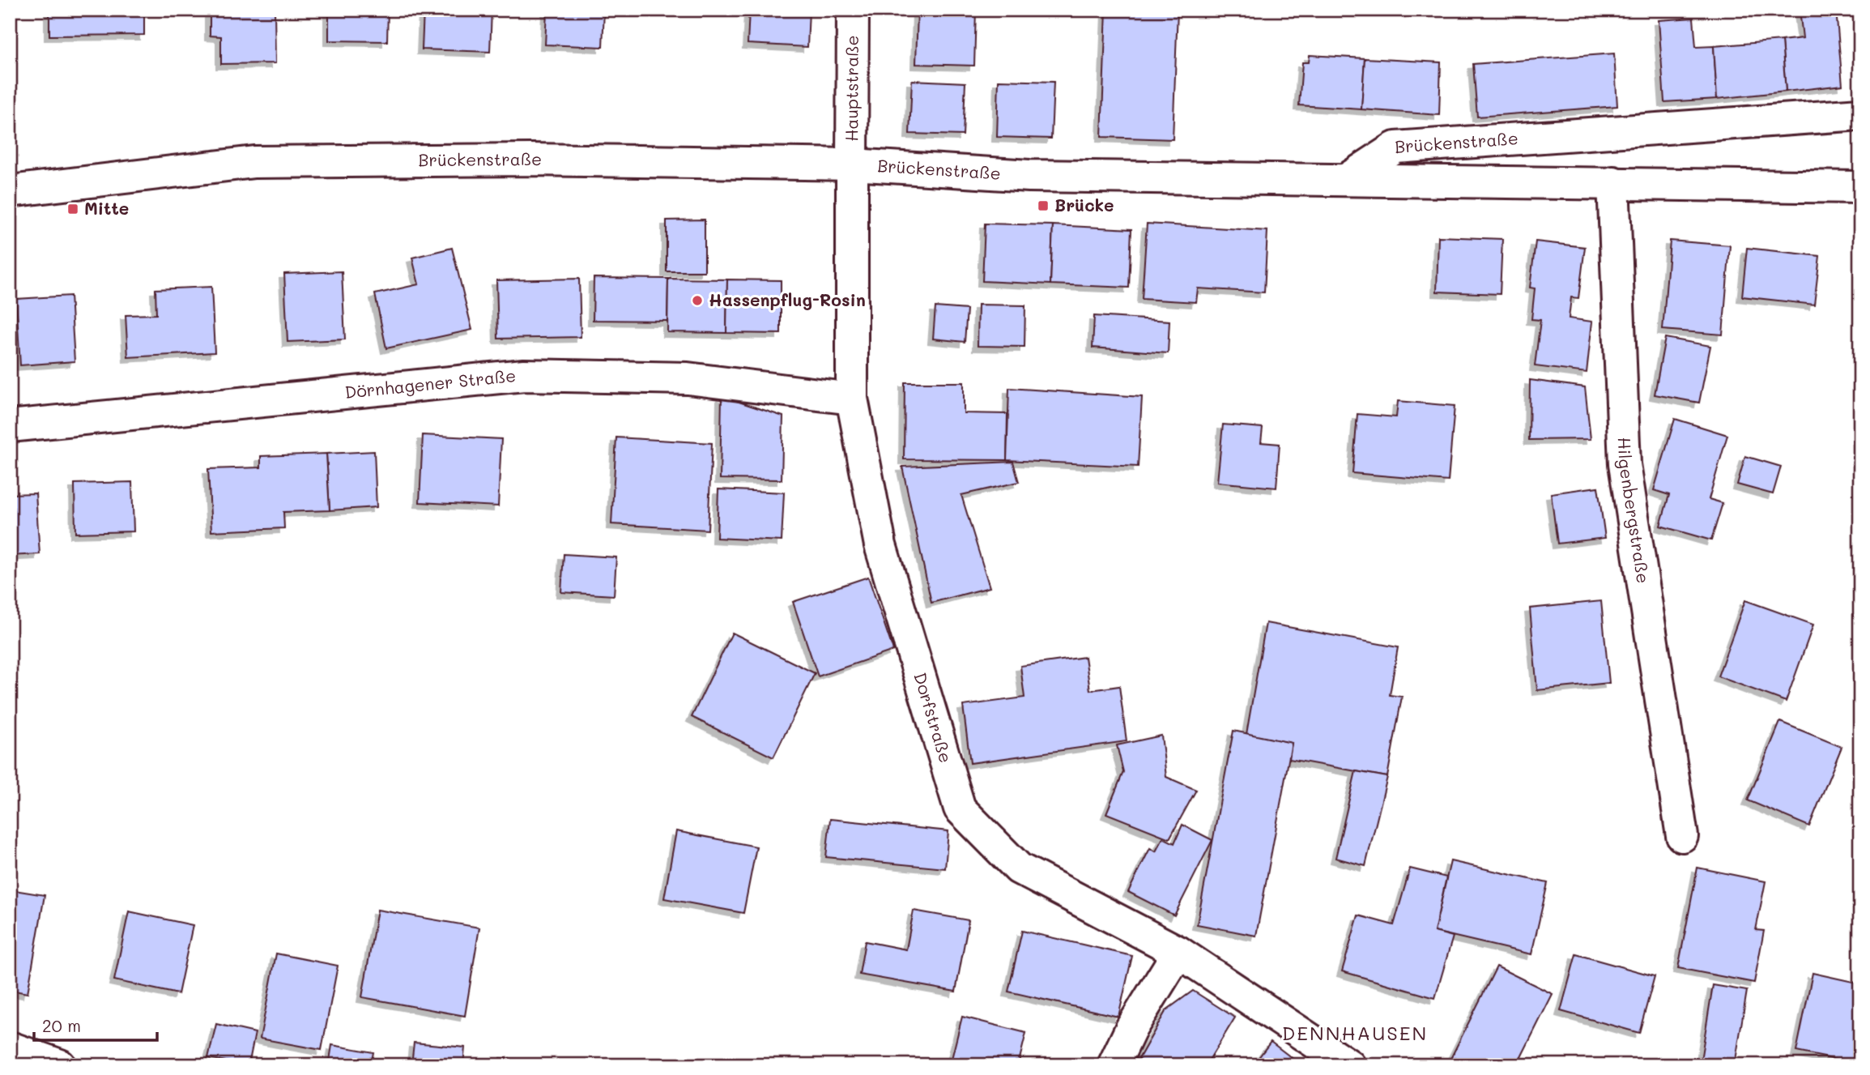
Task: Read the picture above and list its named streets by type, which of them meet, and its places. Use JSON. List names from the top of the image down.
{
  "streets": {
    "street": [
      "Hauptstraße",
      "Brückenstraße",
      "Dörnhagener Straße",
      "Hilgenbergstraße",
      "Dorfstraße"
    ]
  },
  "crossings": [
    ["Hauptstraße", "Brückenstraße"],
    ["Hauptstraße", "Dorfstraße"],
    ["Brückenstraße", "Dorfstraße"],
    ["Dörnhagener Straße", "Dorfstraße"]
  ],
  "districts": ["DENNHAUSEN"],
  "places": {
    "transit": ["Brücke", "Mitte"],
    "other": ["Hassenpflug-Rosin"]
  },
  "scale_bar": "20 m"
}
